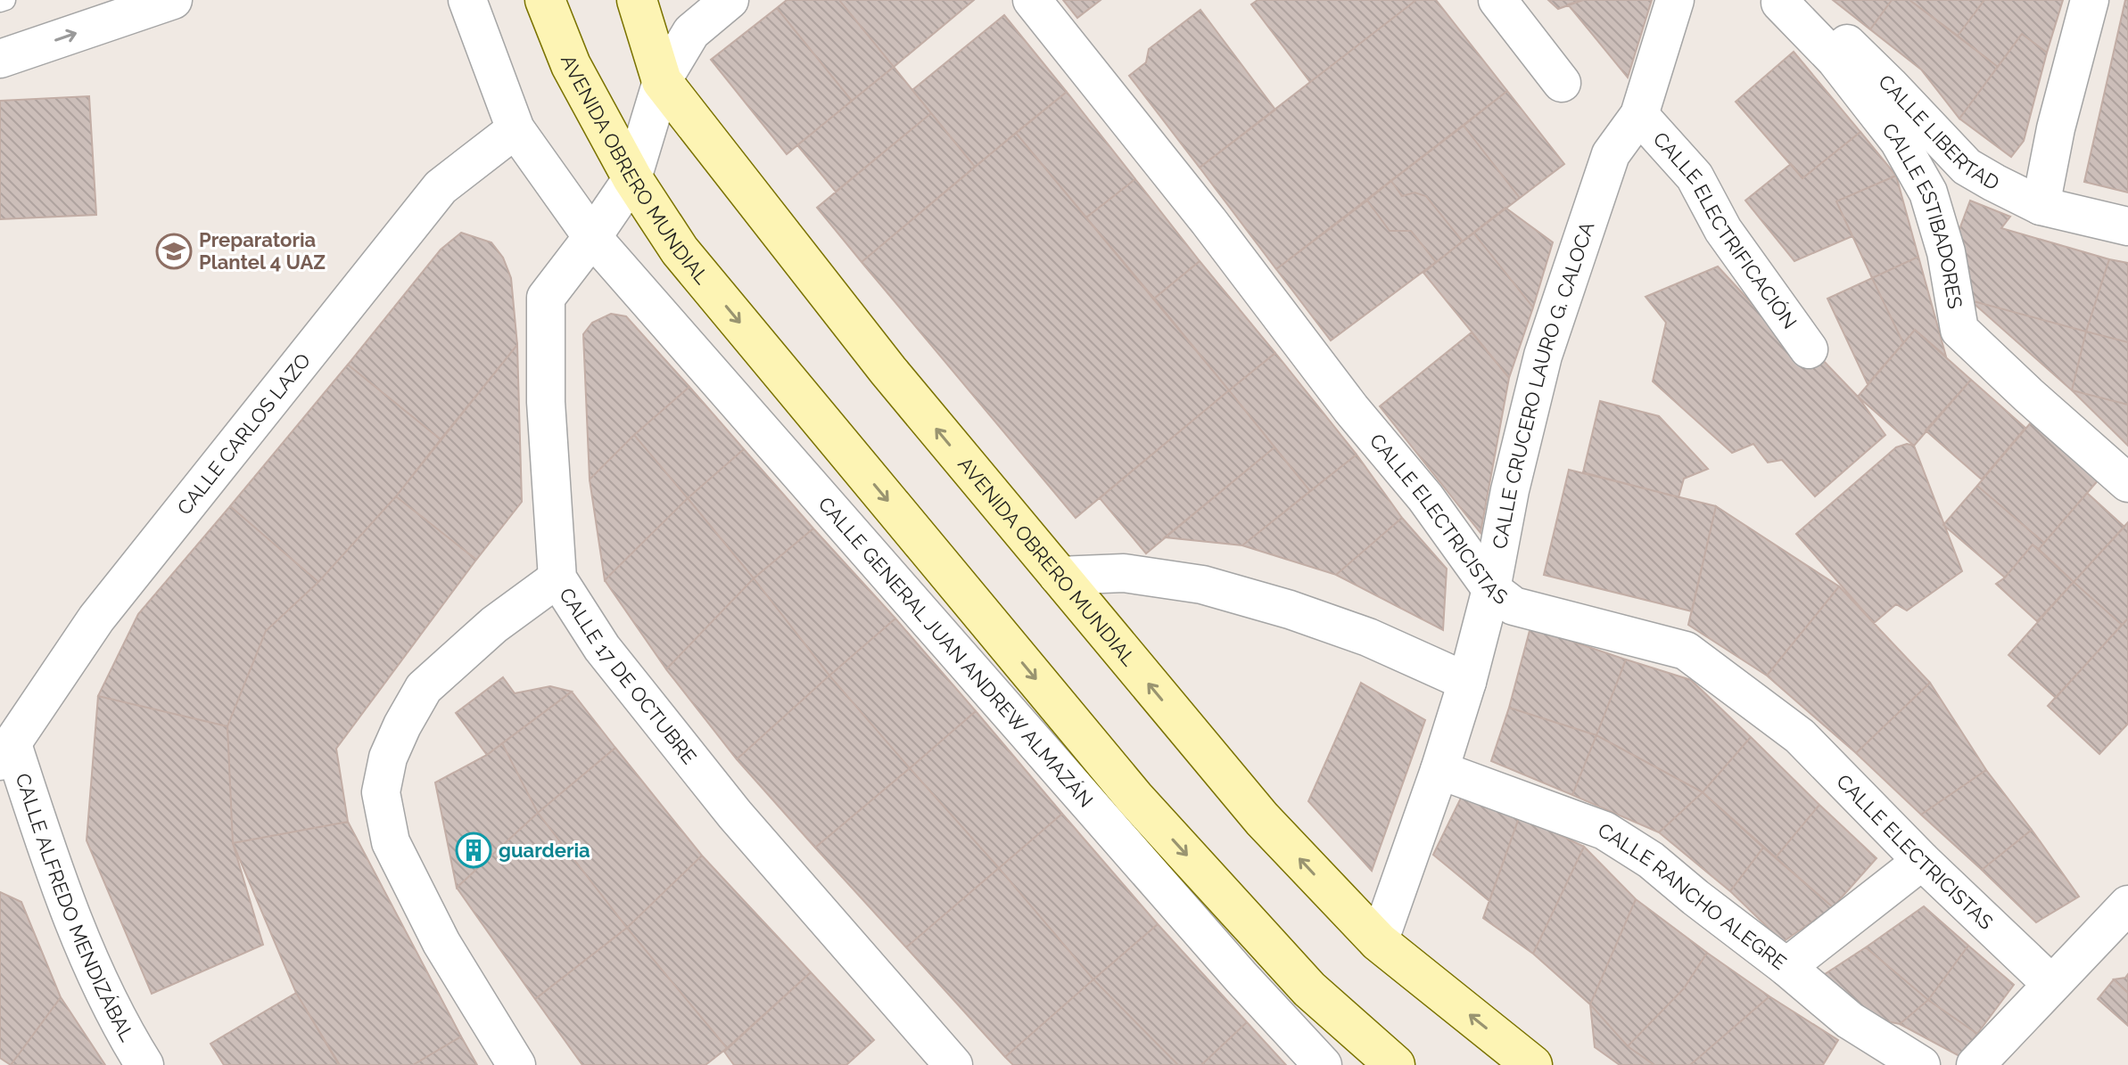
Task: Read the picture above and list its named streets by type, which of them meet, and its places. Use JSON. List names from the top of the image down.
{
  "streets": {
    "main road": ["AVENIDA OBRERO MUNDIAL"],
    "street": [
      "CALLE LIBERTAD",
      "CALLE ESTIBADORES",
      "CALLE ELECTRIFICACIÓN",
      "CALLE CRUCERO LAURO G. CALOCA",
      "CALLE CARLOS LAZO",
      "CALLE ELECTRICISTAS",
      "CALLE GENERAL JUAN ANDREW ALMAZÁN",
      "CALLE 17 DE OCTUBRE",
      "CALLE RANCHO ALEGRE",
      "CALLE ALFREDO MENDIZÁBAL"
    ]
  },
  "crossings": [
    ["CALLE LIBERTAD", "CALLE ESTIBADORES"],
    ["AVENIDA OBRERO MUNDIAL", "CALLE CRUCERO LAURO G. CALOCA"],
    ["AVENIDA OBRERO MUNDIAL", "CALLE 17 DE OCTUBRE"],
    ["CALLE ELECTRIFICACIÓN", "CALLE CRUCERO LAURO G. CALOCA"],
    ["CALLE CRUCERO LAURO G. CALOCA", "CALLE ELECTRICISTAS"],
    ["CALLE CRUCERO LAURO G. CALOCA", "CALLE RANCHO ALEGRE"],
    ["CALLE CARLOS LAZO", "CALLE GENERAL JUAN ANDREW ALMAZÁN"],
    ["CALLE CARLOS LAZO", "CALLE ALFREDO MENDIZÁBAL"],
    ["CALLE GENERAL JUAN ANDREW ALMAZÁN", "CALLE 17 DE OCTUBRE"]
  ],
  "places": {
    "school or university": ["Preparatoria Plantel 4 UAZ"],
    "building": ["guarderia"]
  }
}
